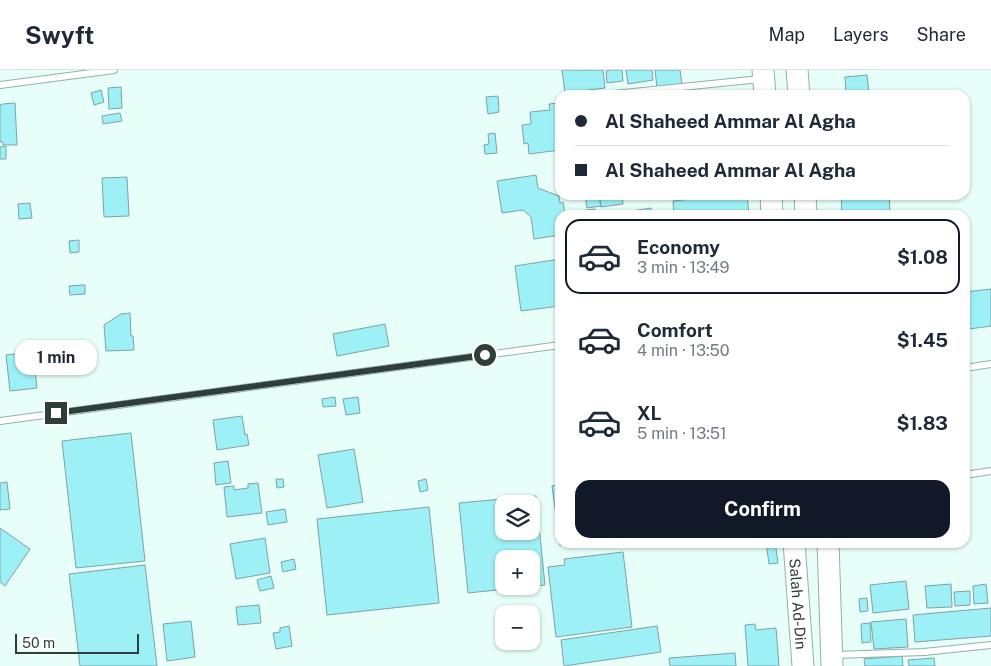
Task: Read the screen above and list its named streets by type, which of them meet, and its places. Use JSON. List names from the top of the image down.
{
  "streets": {
    "highway": ["Salah Ad-Din"]
  },
  "scale_bar": "50 m",
  "page": {
    "header": "Swyft",
    "nav": ["Map", "Layers", "Share"],
    "banner": ["Al Shaheed Ammar Al Agha", "Al Shaheed Ammar Al Agha"],
    "list": [
      {
        "name": "Economy",
        "note": "3 min · 13:49",
        "value": "$1.08"
      },
      {
        "name": "Comfort",
        "note": "4 min · 13:50",
        "value": "$1.45"
      },
      {
        "name": "XL",
        "note": "5 min · 13:51",
        "value": "$1.83"
      }
    ],
    "bubble": "1 min",
    "buttons": "Confirm",
    "map_buttons": ["+", "−"],
    "scale": "50 m"
  }
}
